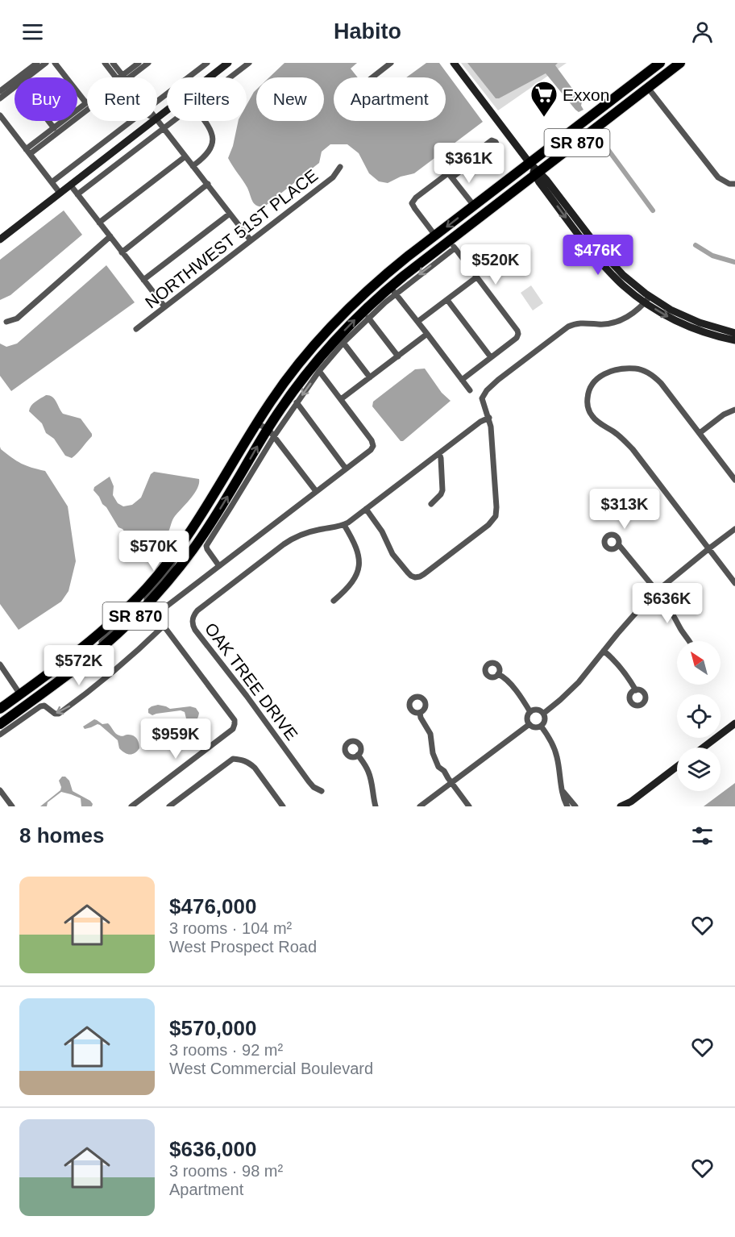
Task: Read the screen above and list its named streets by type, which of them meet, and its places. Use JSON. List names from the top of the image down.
{
  "streets": {
    "highway": ["SR 870"],
    "street": ["NORTHWEST 51ST PLACE", "OAK TREE DRIVE"]
  },
  "places": {
    "supermarket": ["Exxon"]
  },
  "north": "top left",
  "page": {
    "header": "Habito",
    "chip": [
      "Buy",
      "Rent",
      "Filters",
      "New",
      "Apartment"
    ],
    "price": [
      "$361K",
      "$476K",
      "$520K",
      "$313K",
      "$570K",
      "$636K",
      "$572K",
      "$959K"
    ],
    "heading": "8 homes",
    "list": [
      {
        "name": "$476,000",
        "note": "3 rooms · 104 m² · West Prospect Road"
      },
      {
        "name": "$570,000",
        "note": "3 rooms · 92 m² · West Commercial Boulevard"
      },
      {
        "name": "$636,000",
        "note": "3 rooms · 98 m² · Apartment"
      }
    ]
  }
}
